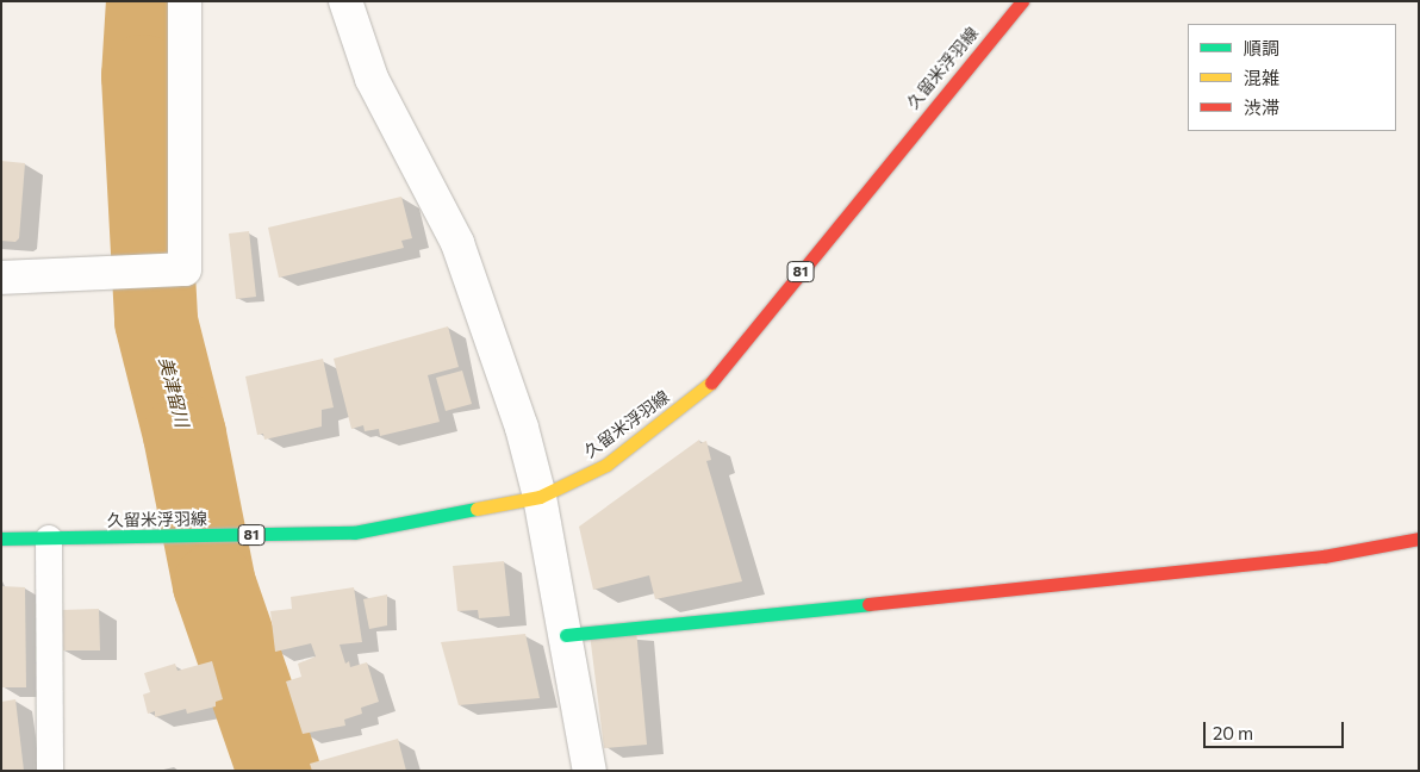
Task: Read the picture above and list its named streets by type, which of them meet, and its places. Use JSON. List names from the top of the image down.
{
  "streets": {
    "main road": ["久留米浮羽線", "81"]
  },
  "water": ["美津留川"],
  "legend": ["順調", "混雑", "渋滞"],
  "scale_bar": "20 m"
}
